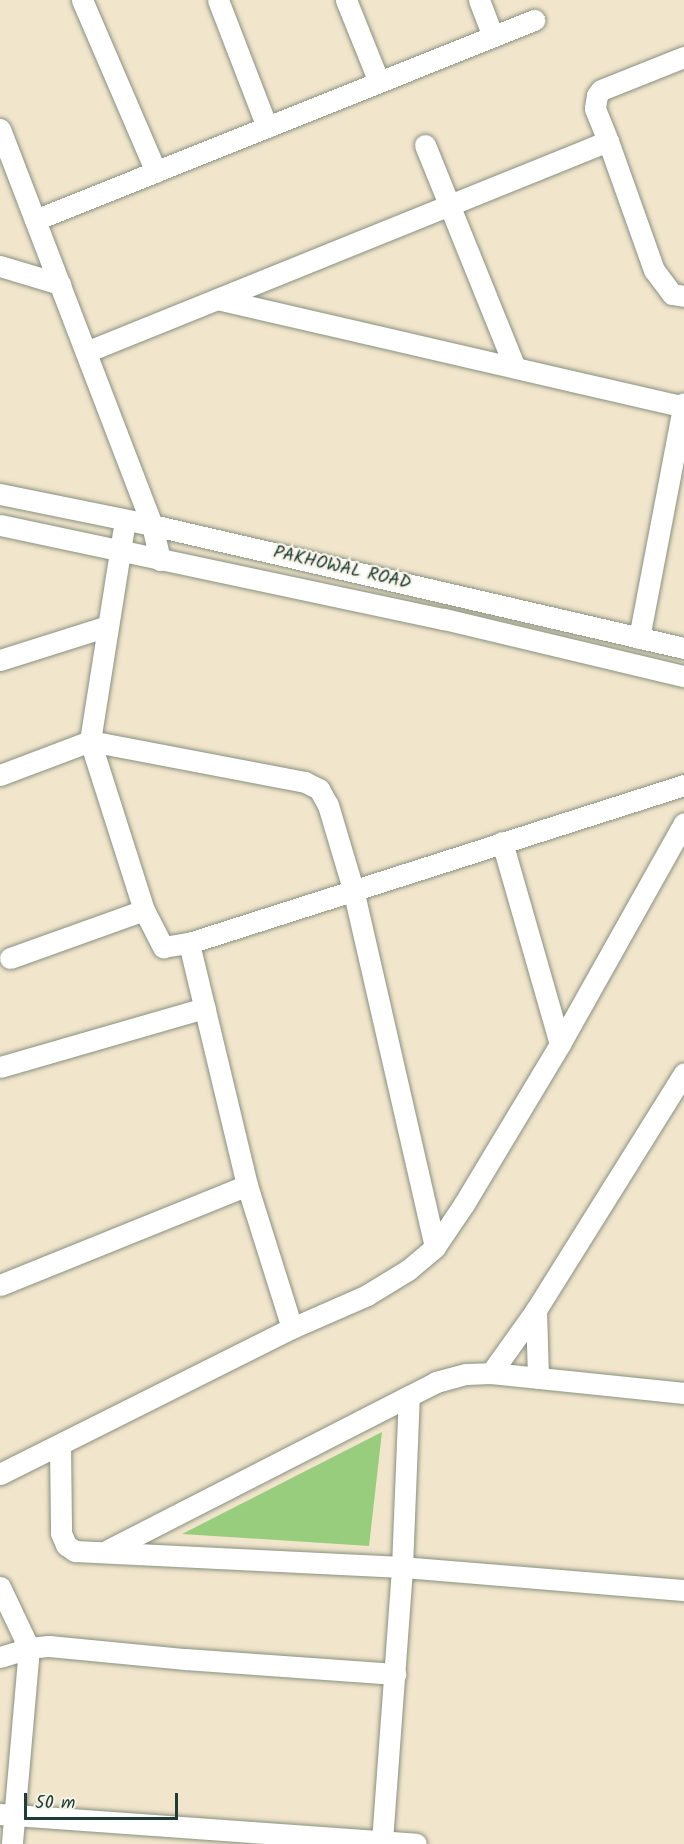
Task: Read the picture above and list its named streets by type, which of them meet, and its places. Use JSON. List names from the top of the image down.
{
  "streets": {
    "street": ["PAKHOWAL ROAD"]
  },
  "scale_bar": "50 m"
}
